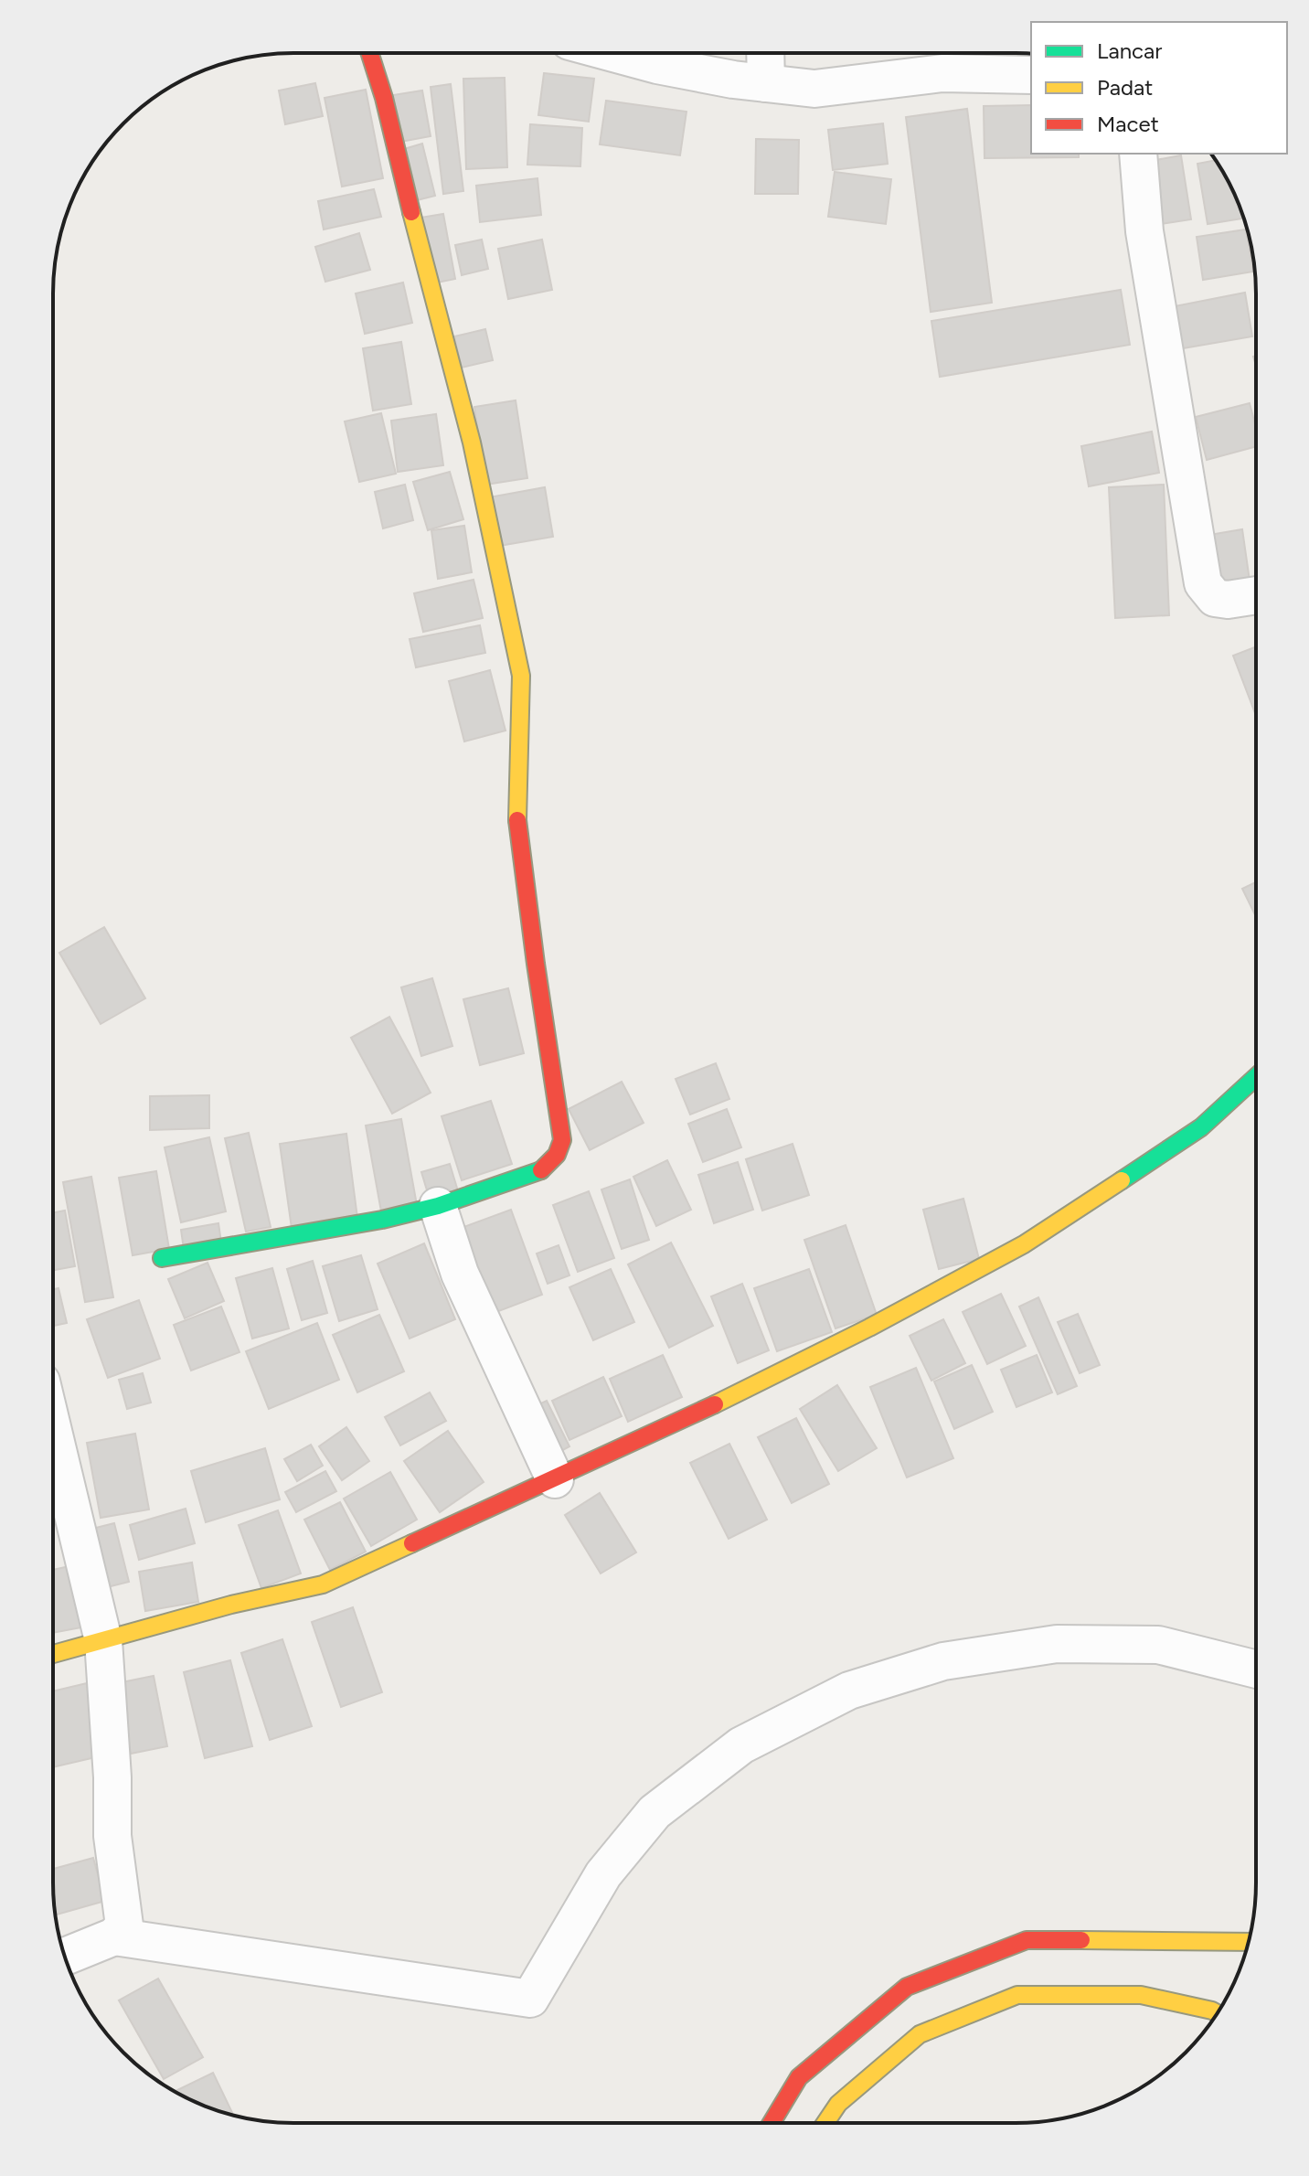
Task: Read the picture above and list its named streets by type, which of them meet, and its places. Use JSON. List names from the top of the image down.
{
  "legend": ["Lancar", "Padat", "Macet"]
}
